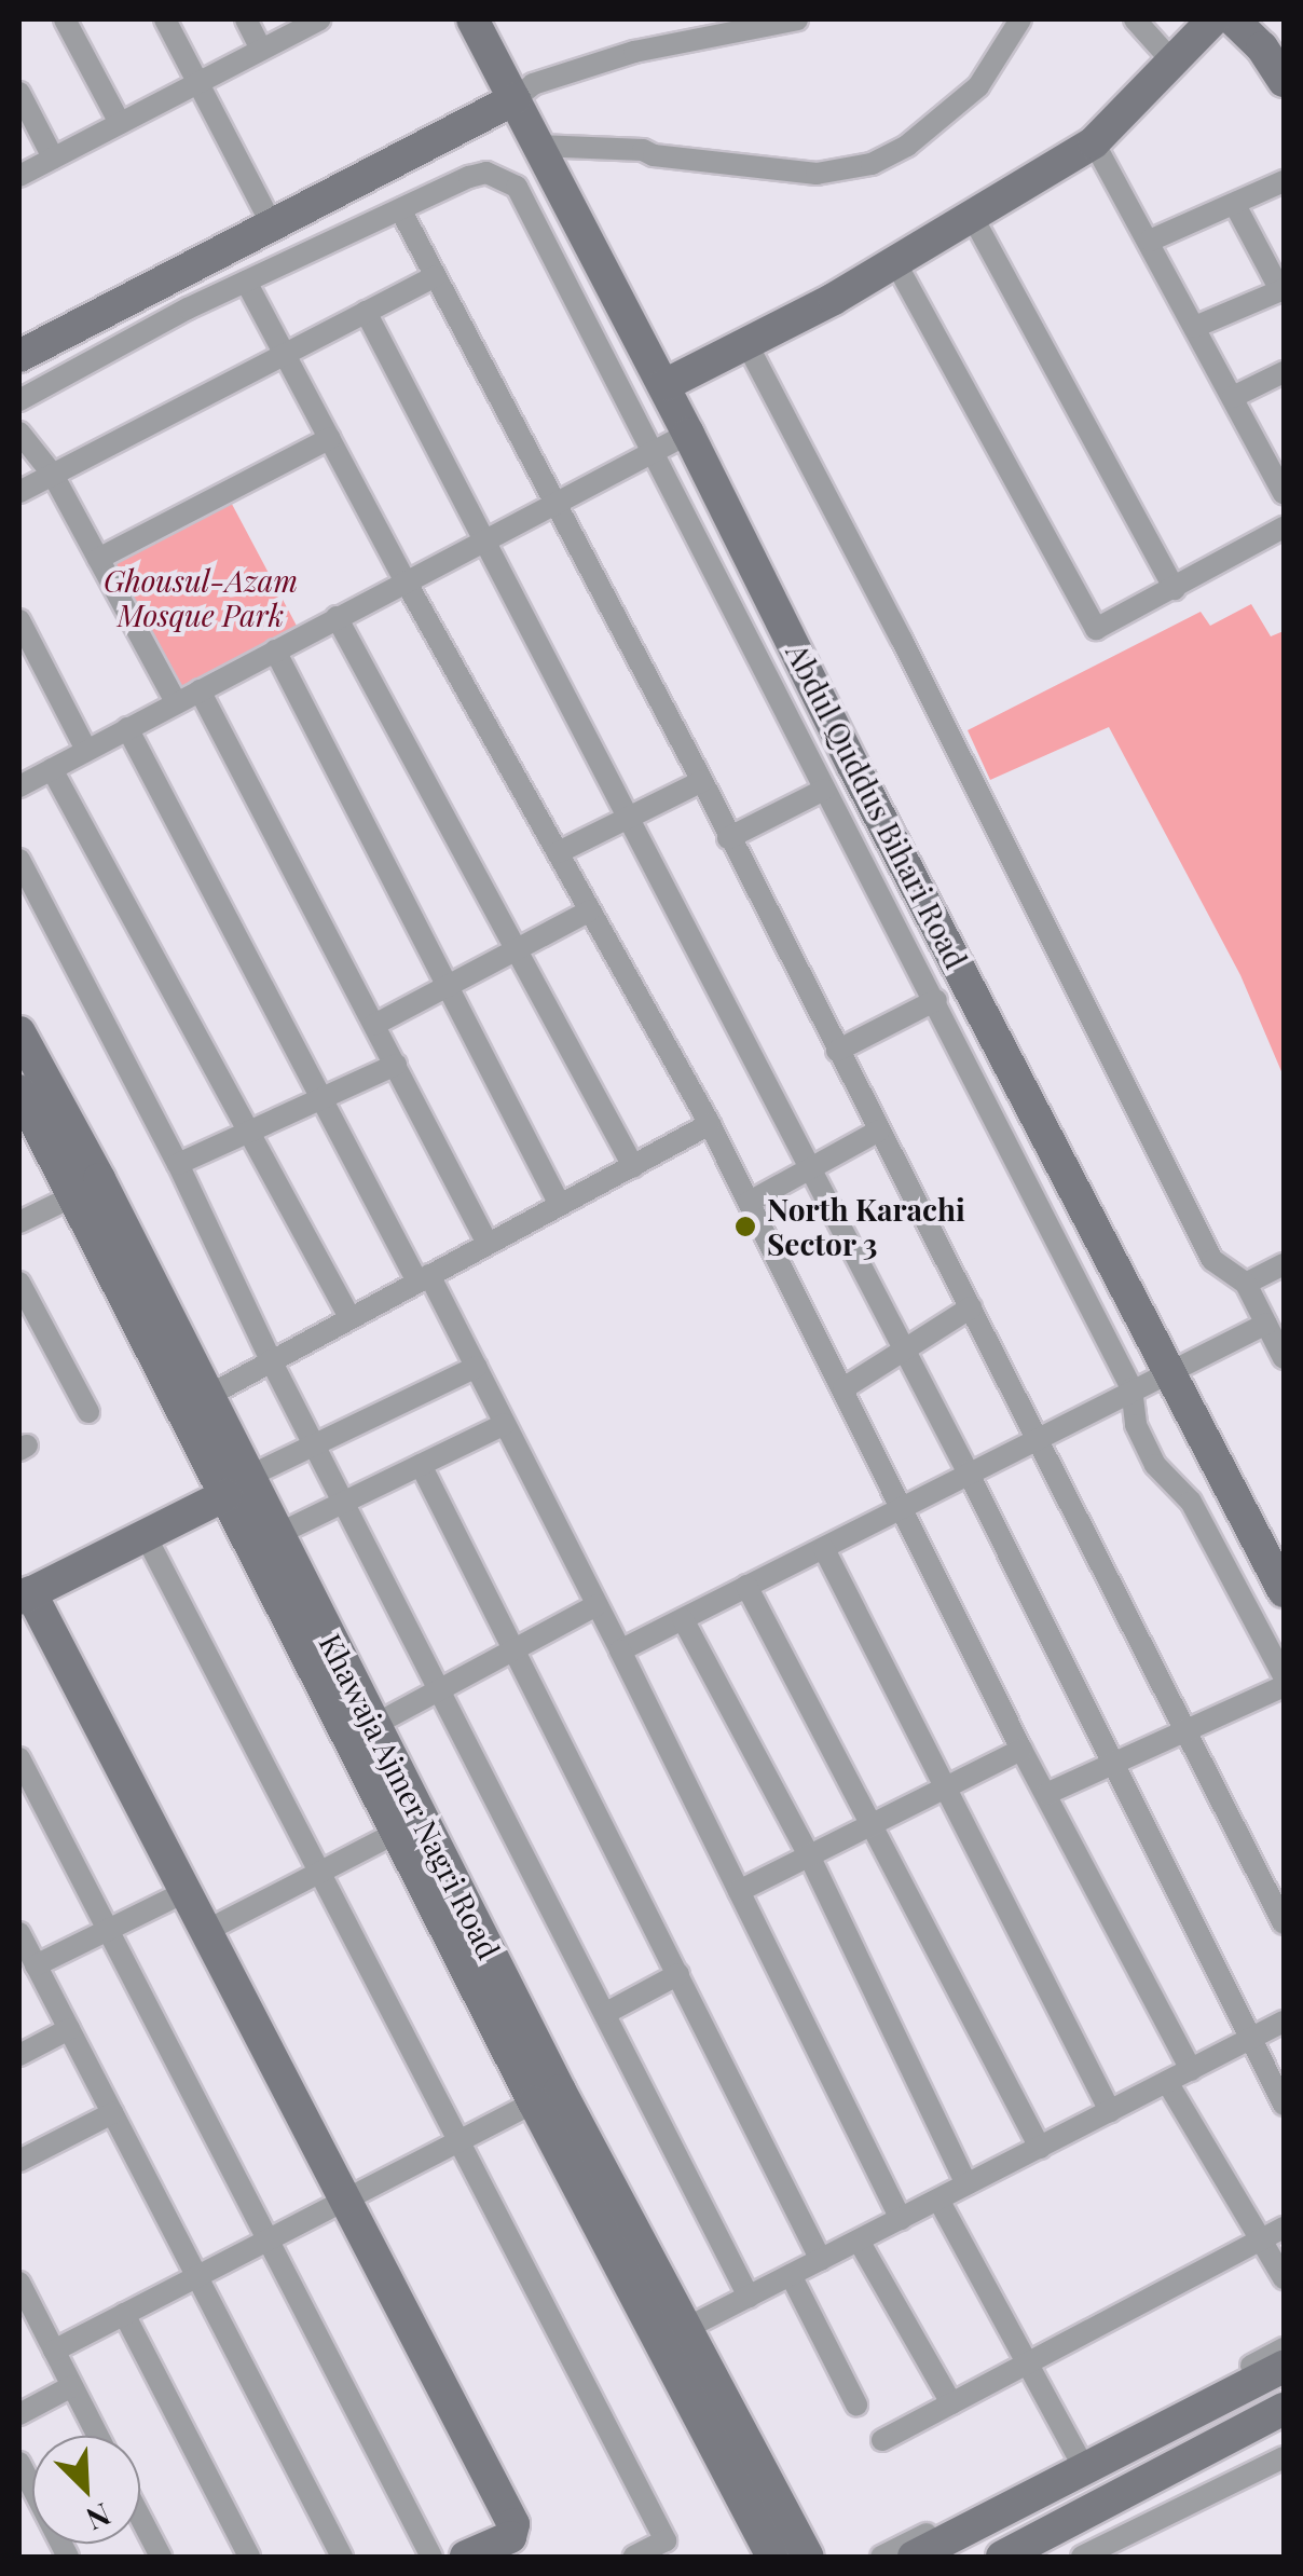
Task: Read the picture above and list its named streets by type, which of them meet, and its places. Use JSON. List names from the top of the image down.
{
  "streets": {
    "main road": ["Abdul Quddus Bihari Road", "Khawaja Ajmer Nagri Road"]
  },
  "parks": ["Ghousul-Azam Mosque Park"],
  "places": ["North Karachi Sector 3"],
  "north": "bottom right"
}
